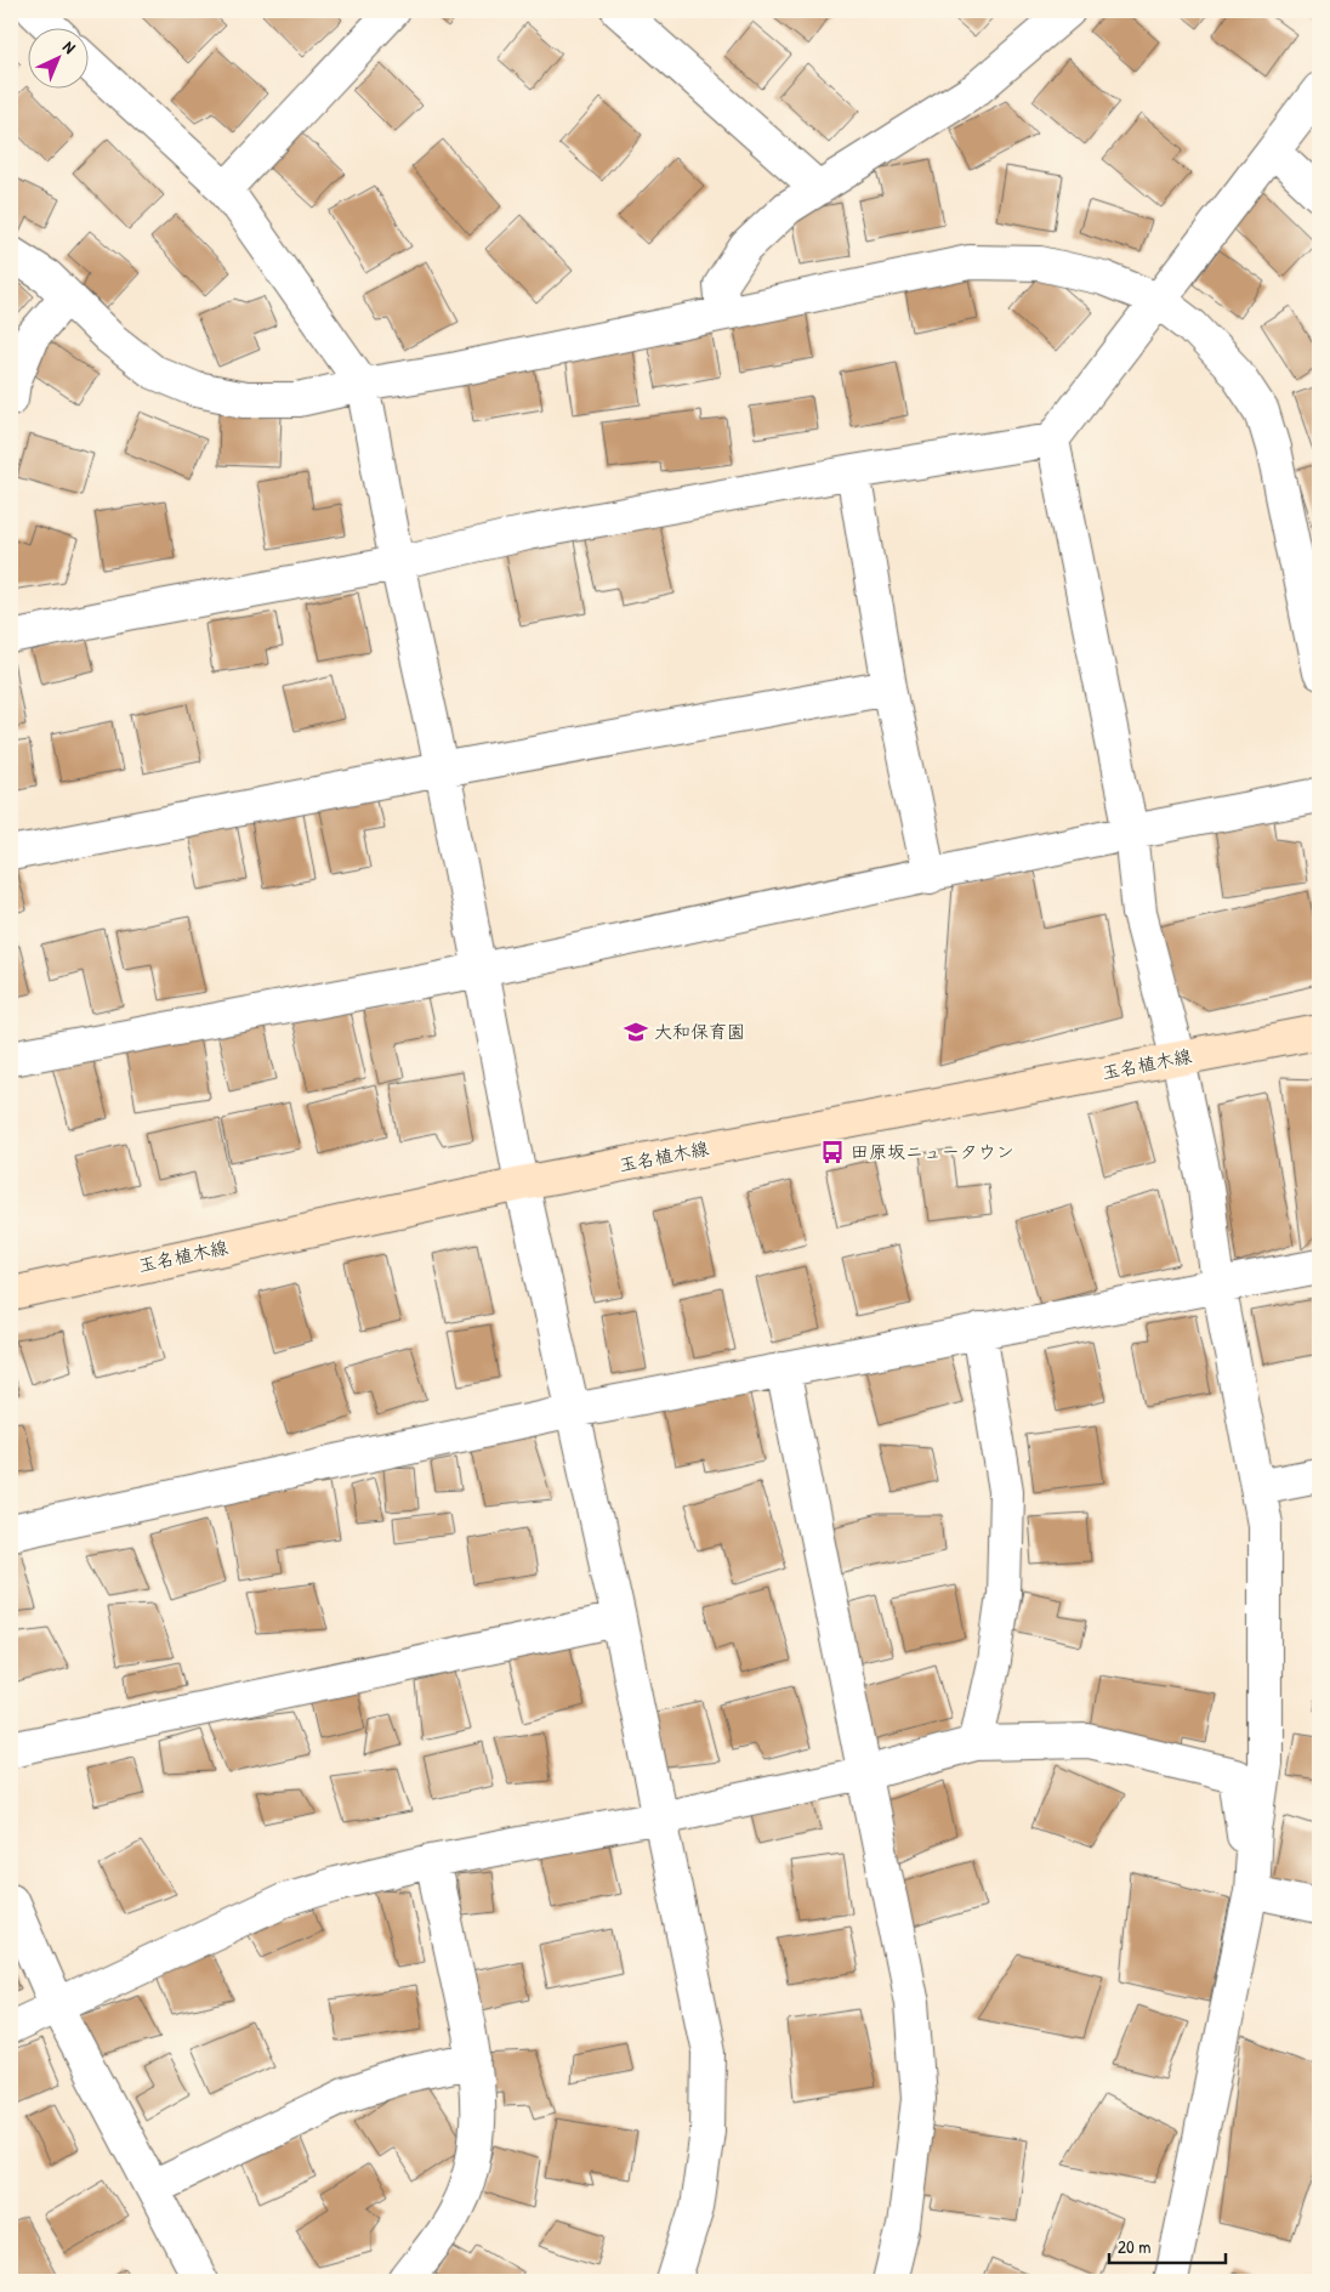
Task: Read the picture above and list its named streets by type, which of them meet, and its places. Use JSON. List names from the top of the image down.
{
  "streets": {
    "main road": ["玉名植木線"]
  },
  "places": {
    "school or university": ["大和保育園"],
    "bus stop": ["田原坂ニュータウン"]
  },
  "scale_bar": "20 m",
  "north": "top right"
}
